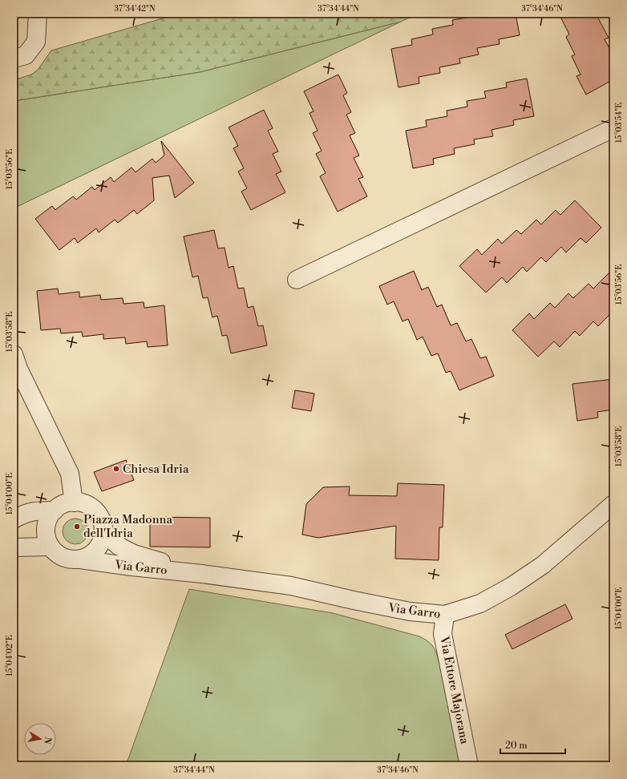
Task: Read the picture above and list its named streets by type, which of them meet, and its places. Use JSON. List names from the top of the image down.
{
  "streets": {
    "street": ["Via Garro", "Via Ettore Majorana"]
  },
  "crossings": [
    ["Via Garro", "Via Ettore Majorana"]
  ],
  "places": ["Chiesa Idria", "Piazza Madonna dell'Idria"],
  "scale_bar": "20 m",
  "north": "right",
  "coordinates": [
    "37°34'42\"N",
    "37°34'44\"N",
    "37°34'46\"N",
    "15°03'54\"E",
    "15°03'56\"E",
    "15°03'58\"E",
    "15°04'00\"E",
    "15°04'02\"E"
  ]
}
